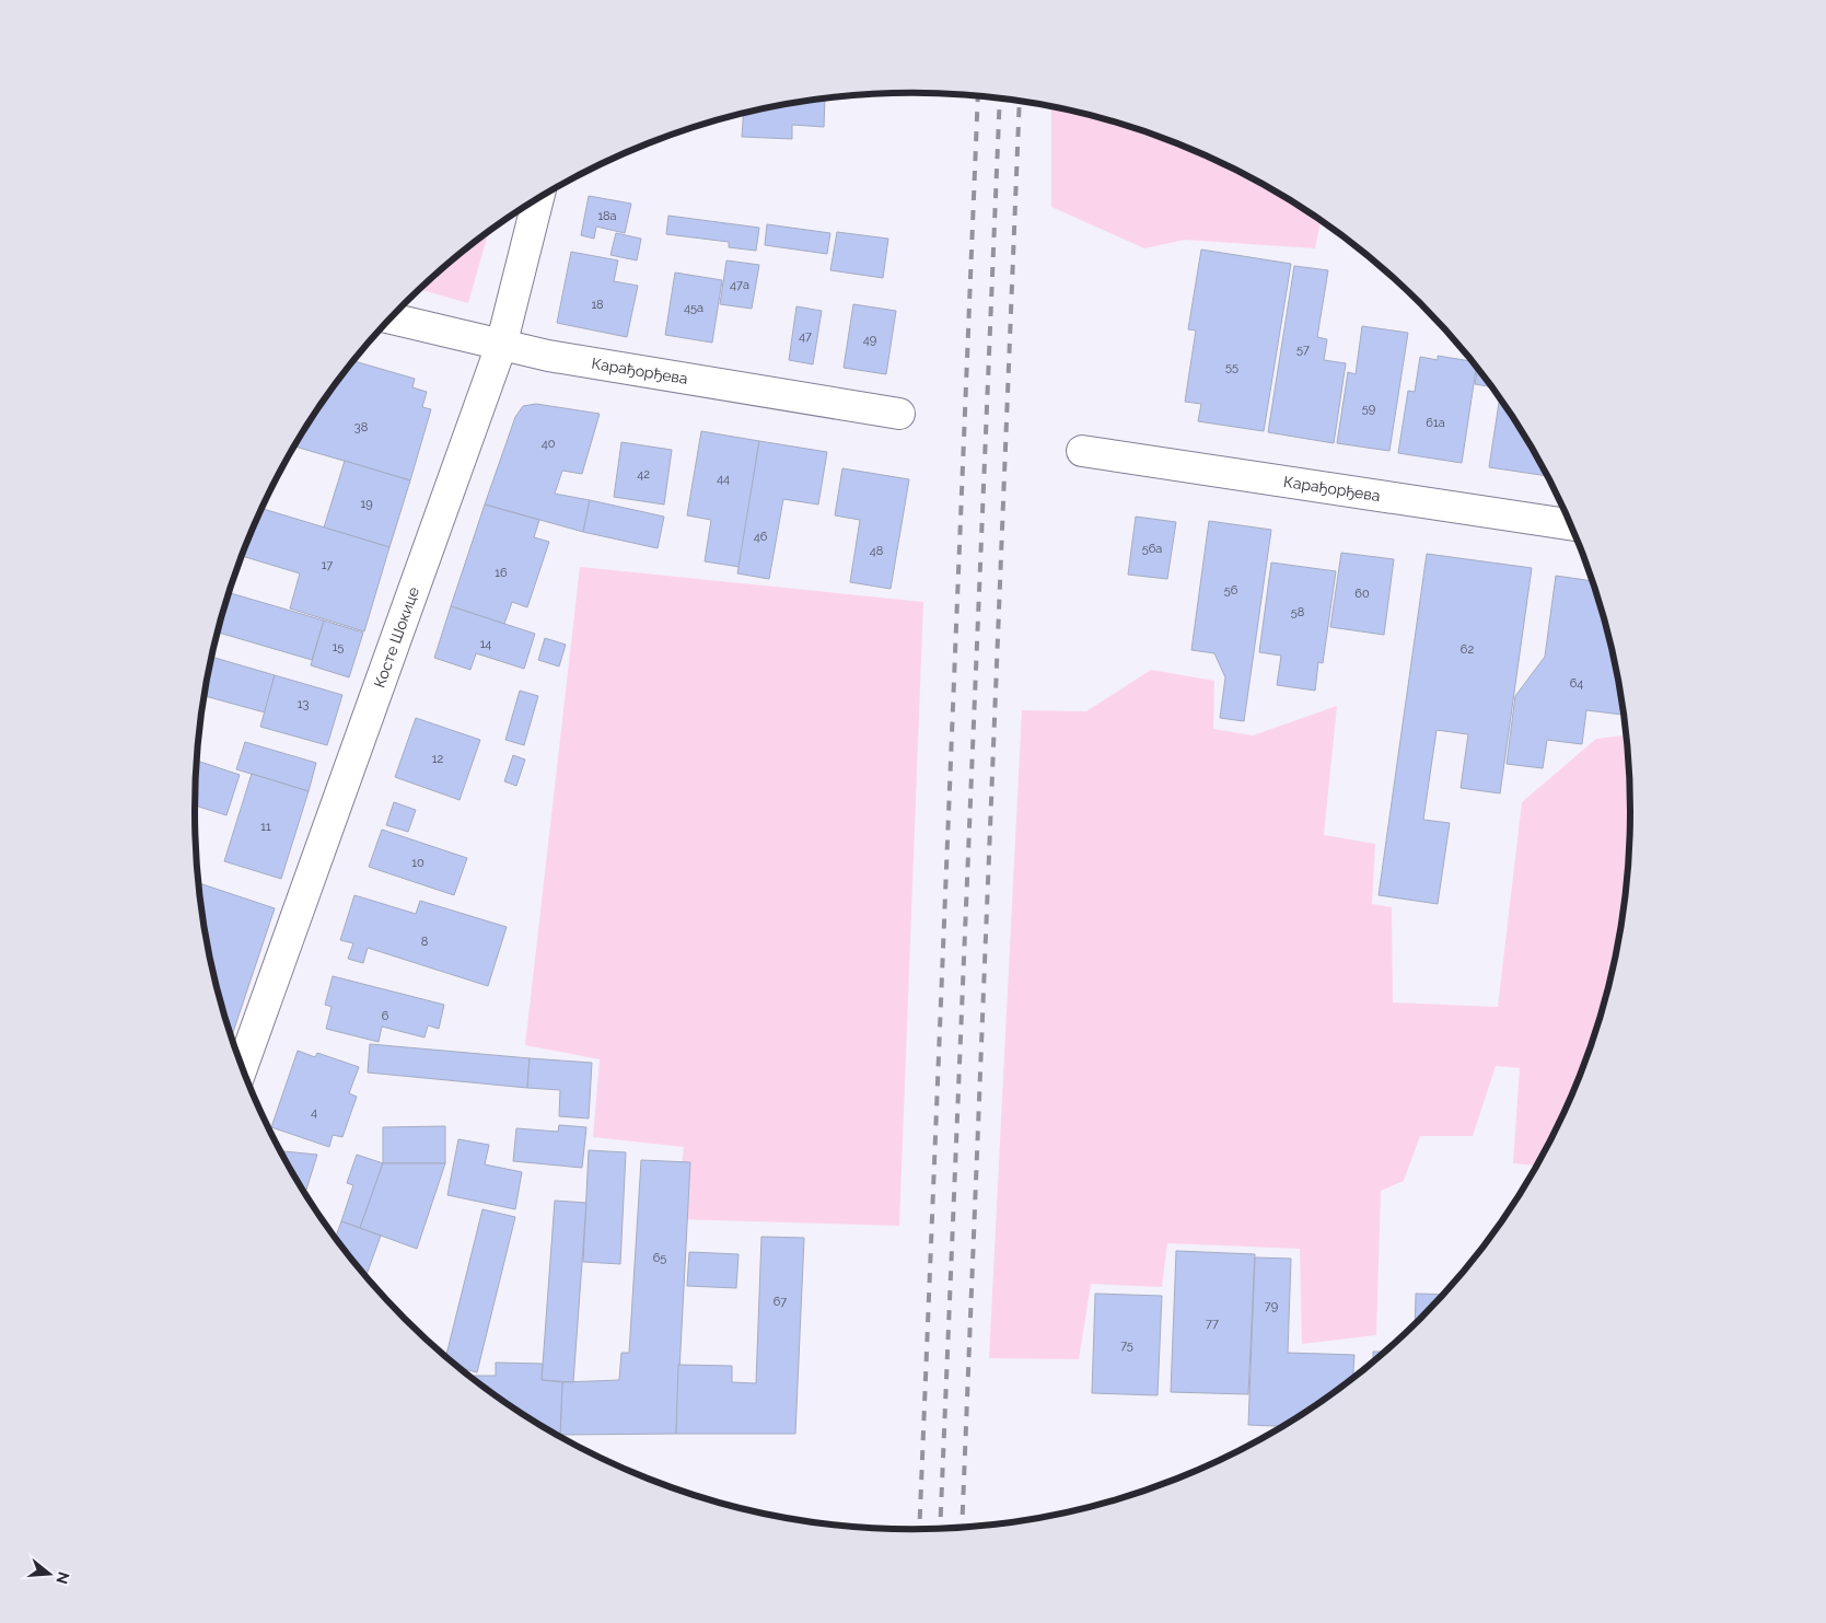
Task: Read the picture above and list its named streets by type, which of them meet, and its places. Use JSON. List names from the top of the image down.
{
  "streets": {
    "street": ["Карађорђева", "Косте Шокице"]
  },
  "crossings": [
    ["Карађорђева", "Косте Шокице"]
  ],
  "house_numbers": [
    "18a",
    "47a",
    "18",
    "45a",
    "47",
    "49",
    "57",
    "55",
    "59",
    "61a",
    "38",
    "40",
    "42",
    "44",
    "19",
    "46",
    "56a",
    "48",
    "17",
    "16",
    "56",
    "60",
    "58",
    "14",
    "15",
    "62",
    "64",
    "13",
    "12",
    "11",
    "10",
    "8",
    "6",
    "4",
    "65",
    "67",
    "79",
    "77",
    "75"
  ],
  "north": "right"
}
